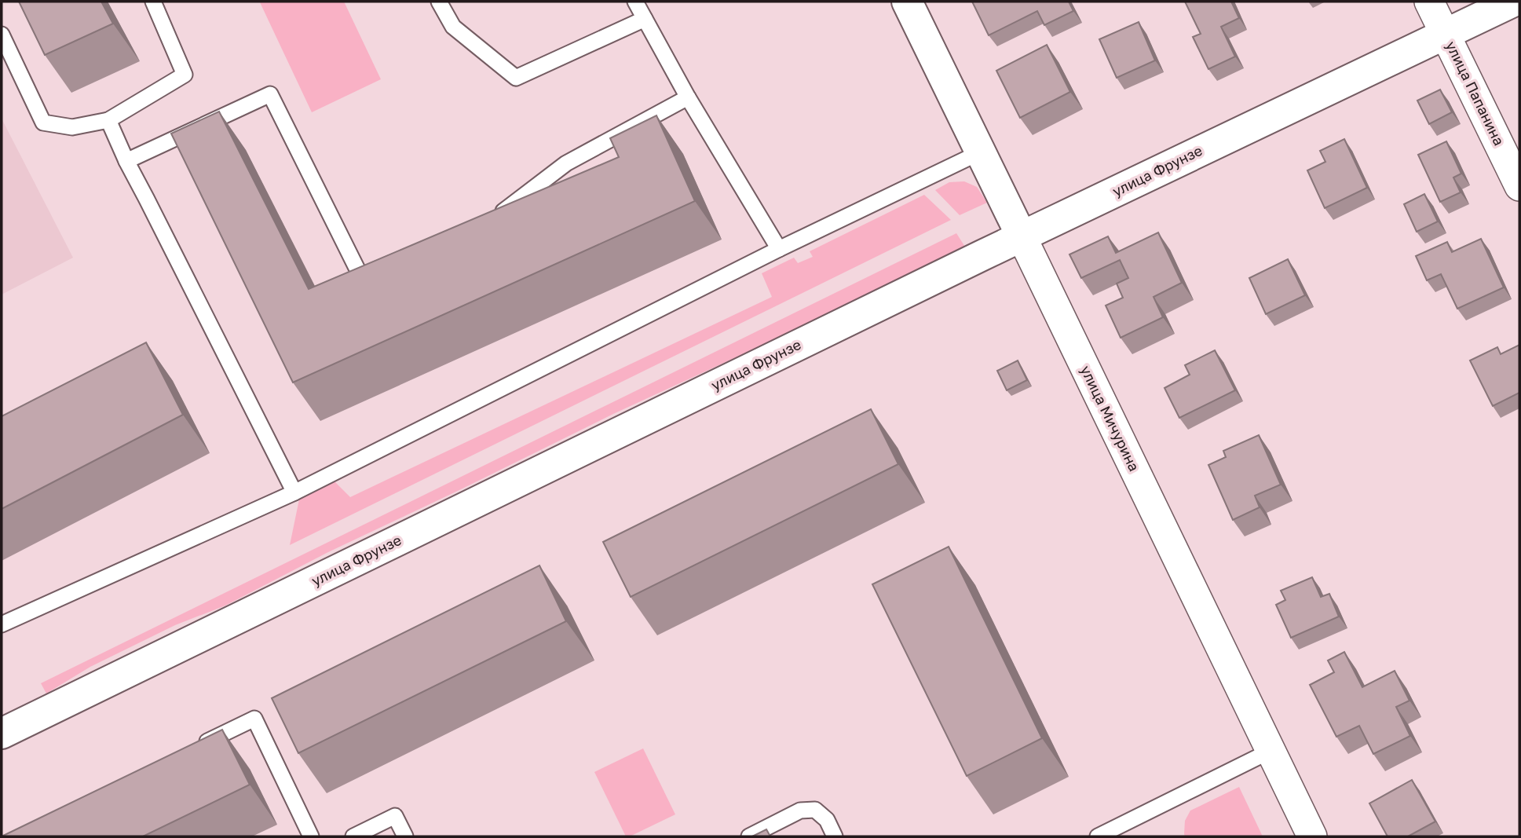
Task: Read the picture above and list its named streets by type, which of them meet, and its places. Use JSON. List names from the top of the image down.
{
  "streets": {
    "main road": ["улица Фрунзе", "улица Мичурина"],
    "street": ["улица Папанина"]
  },
  "crossings": [
    ["улица Папанина", "улица Фрунзе"],
    ["улица Фрунзе", "улица Мичурина"]
  ]
}
